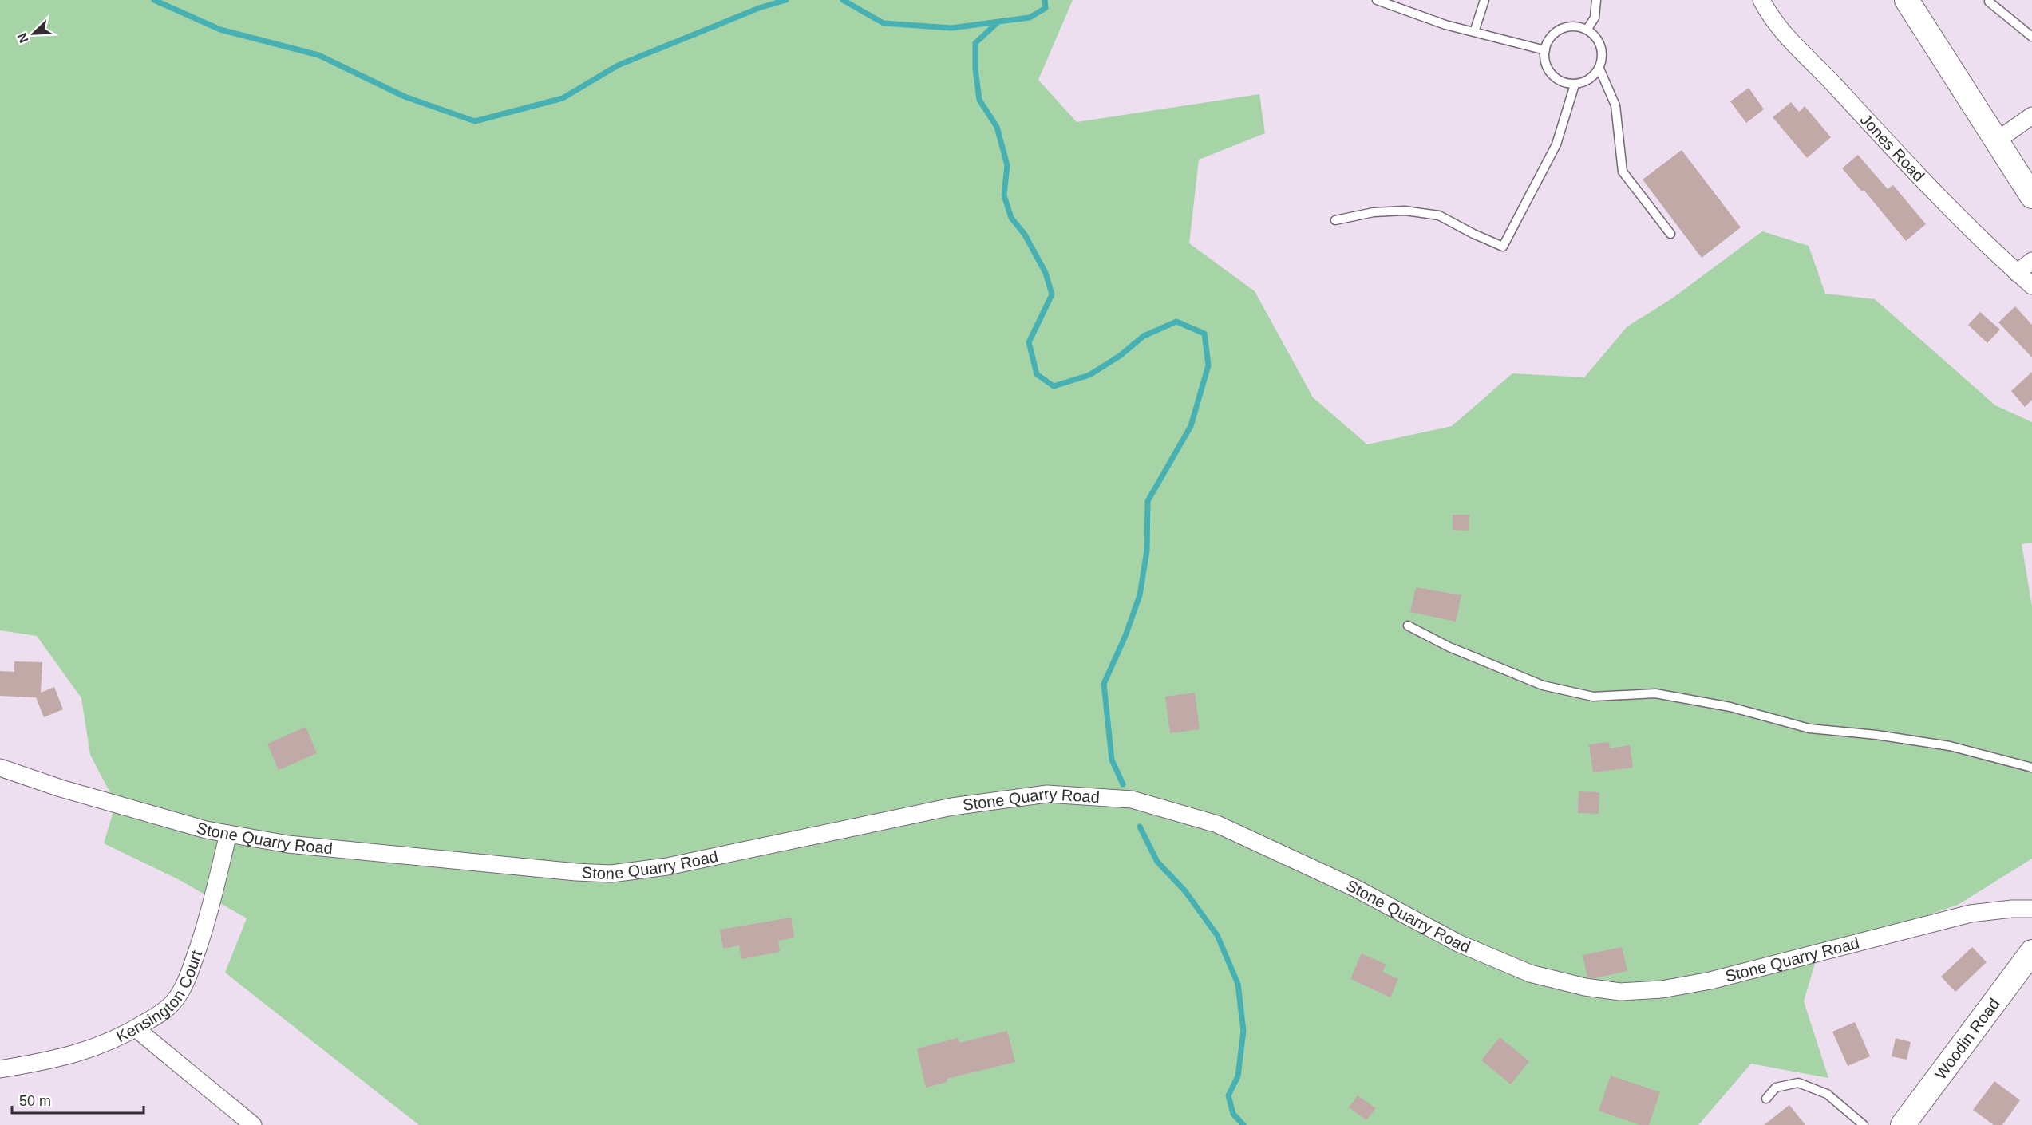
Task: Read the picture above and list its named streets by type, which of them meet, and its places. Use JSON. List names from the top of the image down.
{
  "streets": {
    "main road": ["Woodin Road"],
    "street": ["Jones Road", "Stone Quarry Road", "Kensington Court"]
  },
  "crossings": [
    ["Stone Quarry Road", "Kensington Court"]
  ],
  "scale_bar": "50 m",
  "north": "bottom left"
}
